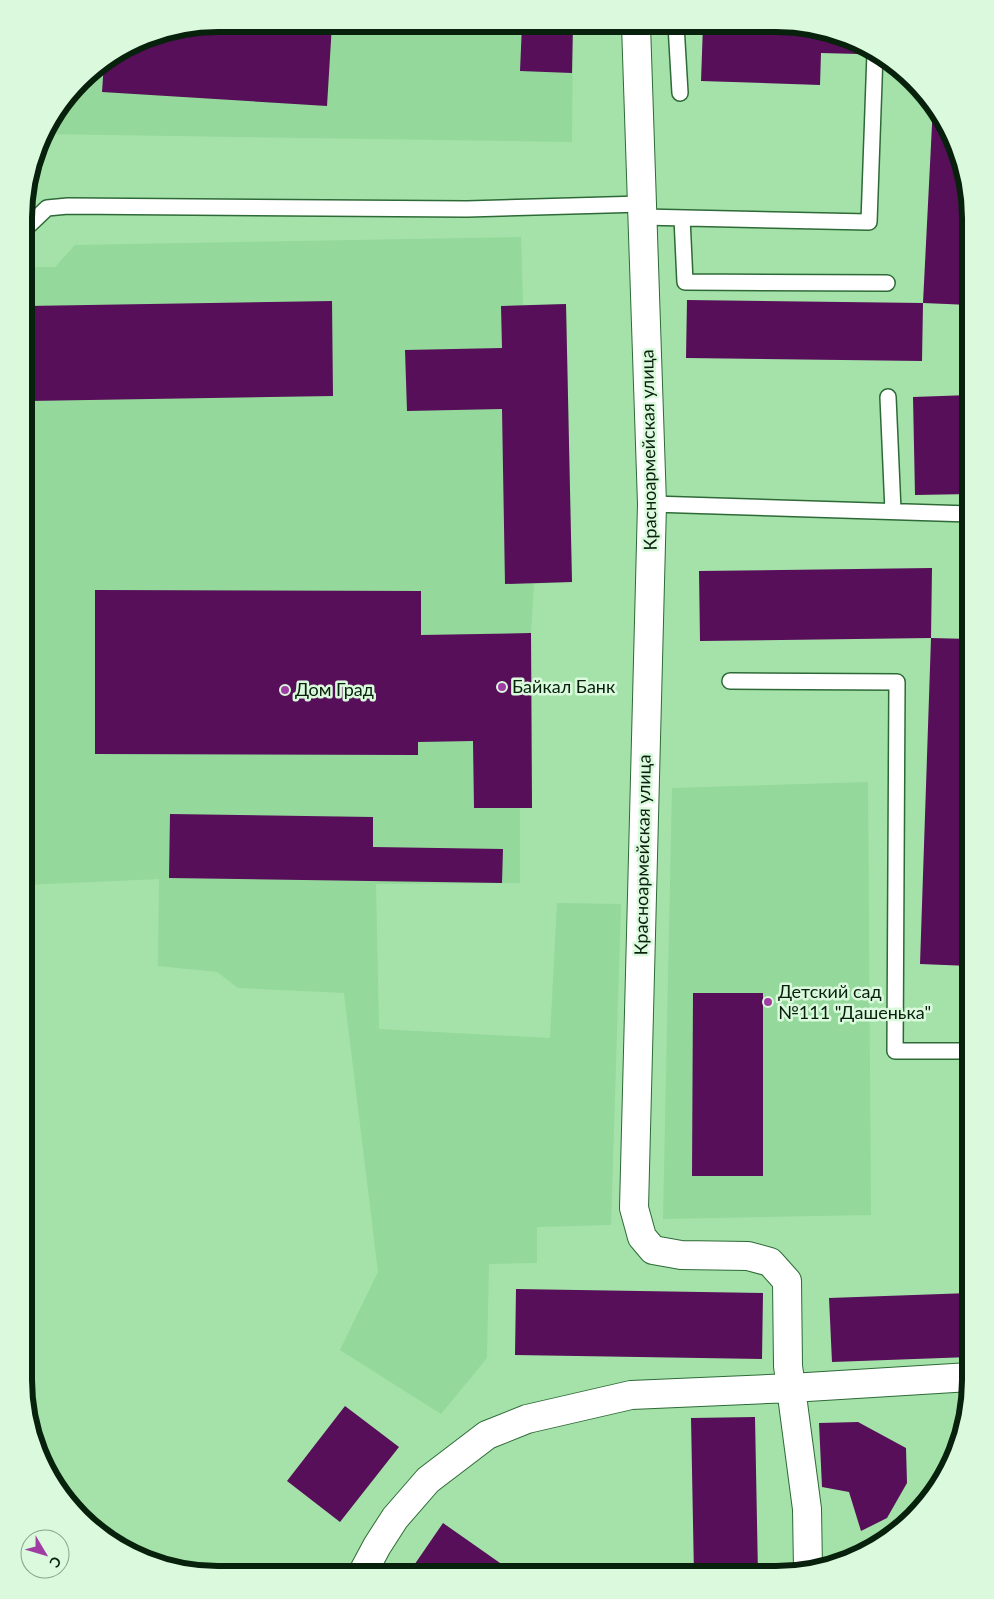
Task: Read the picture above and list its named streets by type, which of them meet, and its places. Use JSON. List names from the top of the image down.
{
  "streets": {
    "street": ["Красноармейская улица"]
  },
  "places": ["Байкал Банк", "Дом Град", "Детский сад №111 \"Дашенька\""],
  "north": "bottom right"
}
